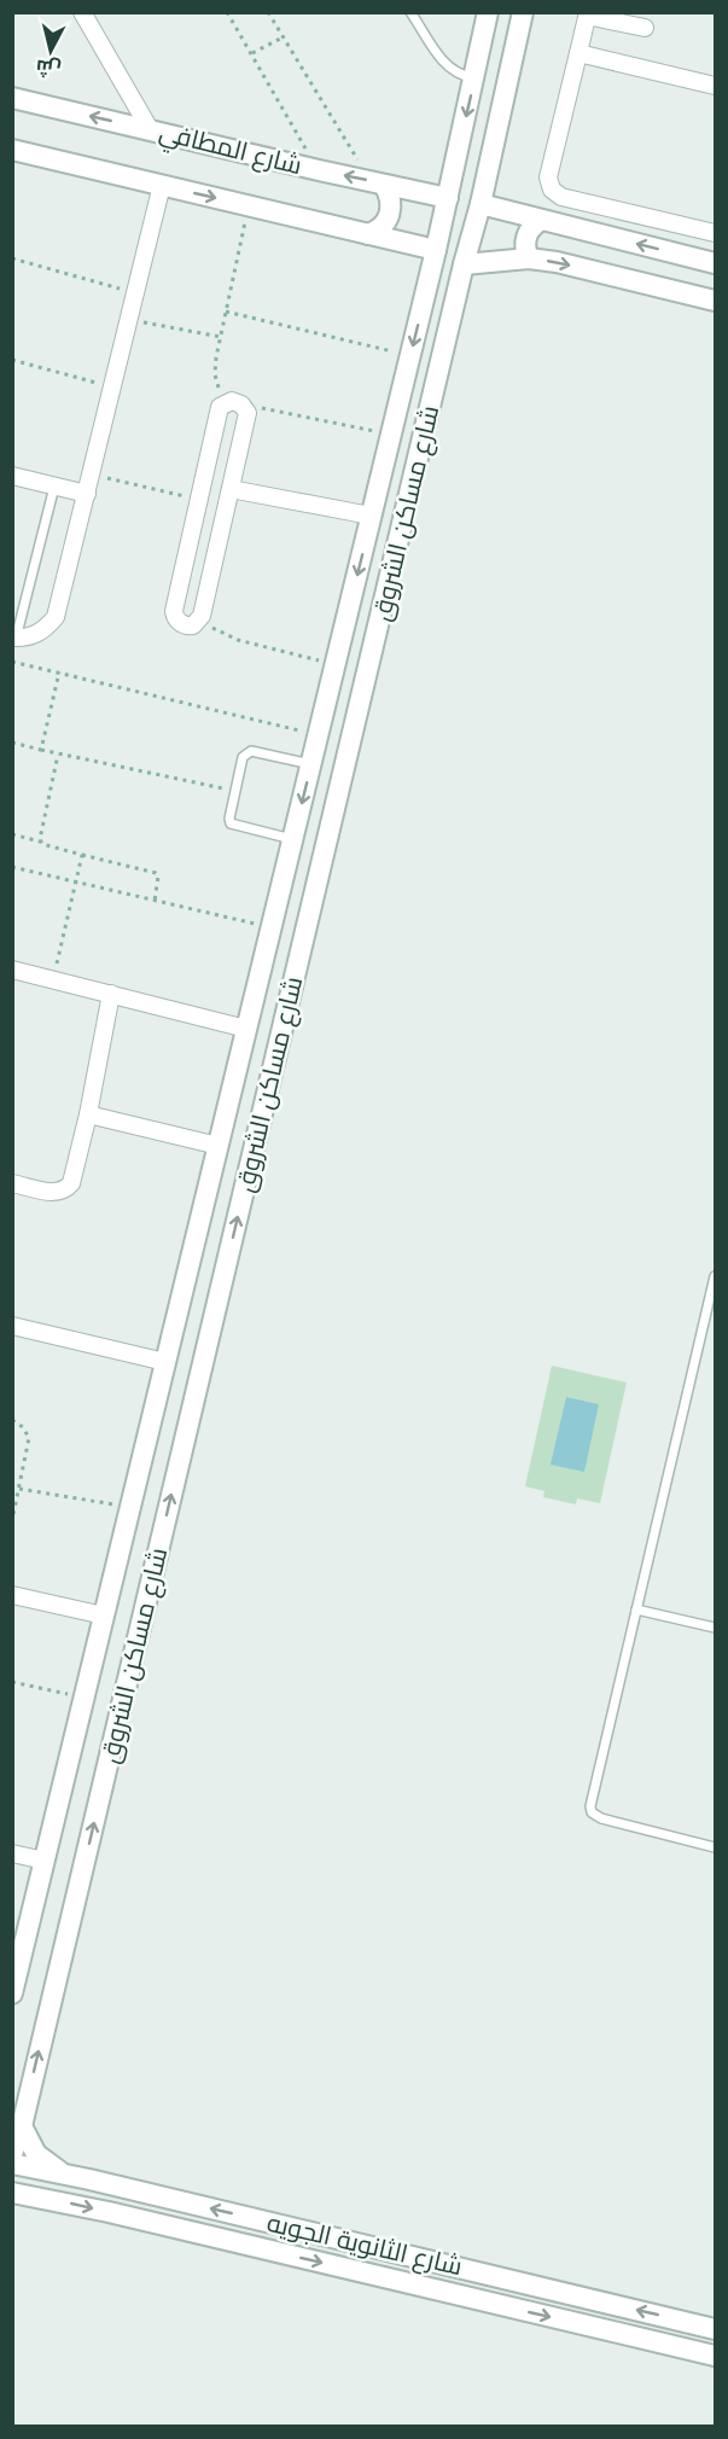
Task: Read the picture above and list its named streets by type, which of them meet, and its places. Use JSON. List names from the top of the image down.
{
  "streets": {
    "street": ["شارع المطافي", "شارع مساكن الشروق", "شارع الثانوية الجويه"]
  },
  "crossings": [
    ["شارع المطافي", "شارع مساكن الشروق"]
  ],
  "north": "bottom"
}
